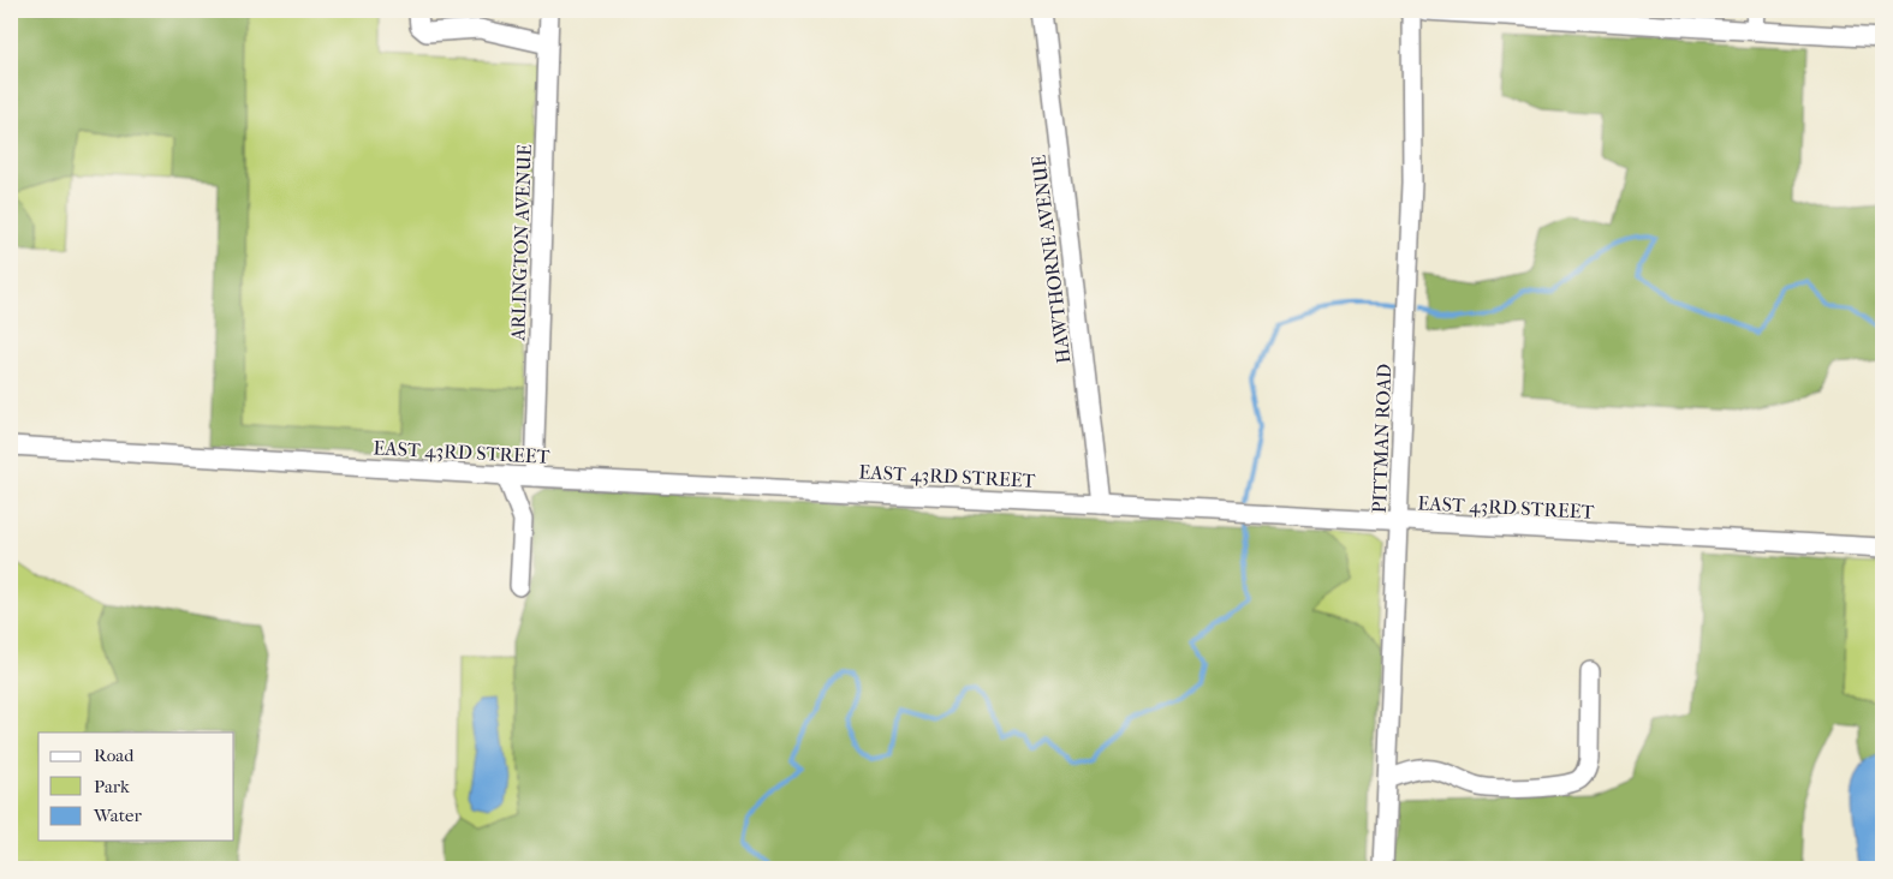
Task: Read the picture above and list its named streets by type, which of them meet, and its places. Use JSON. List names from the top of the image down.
{
  "streets": {
    "street": [
      "ARLINGTON AVENUE",
      "HAWTHORNE AVENUE",
      "PITTMAN ROAD",
      "EAST 43RD STREET"
    ]
  },
  "crossings": [
    ["ARLINGTON AVENUE", "EAST 43RD STREET"],
    ["HAWTHORNE AVENUE", "EAST 43RD STREET"],
    ["PITTMAN ROAD", "EAST 43RD STREET"]
  ],
  "legend": ["Road", "Park", "Water"]
}
